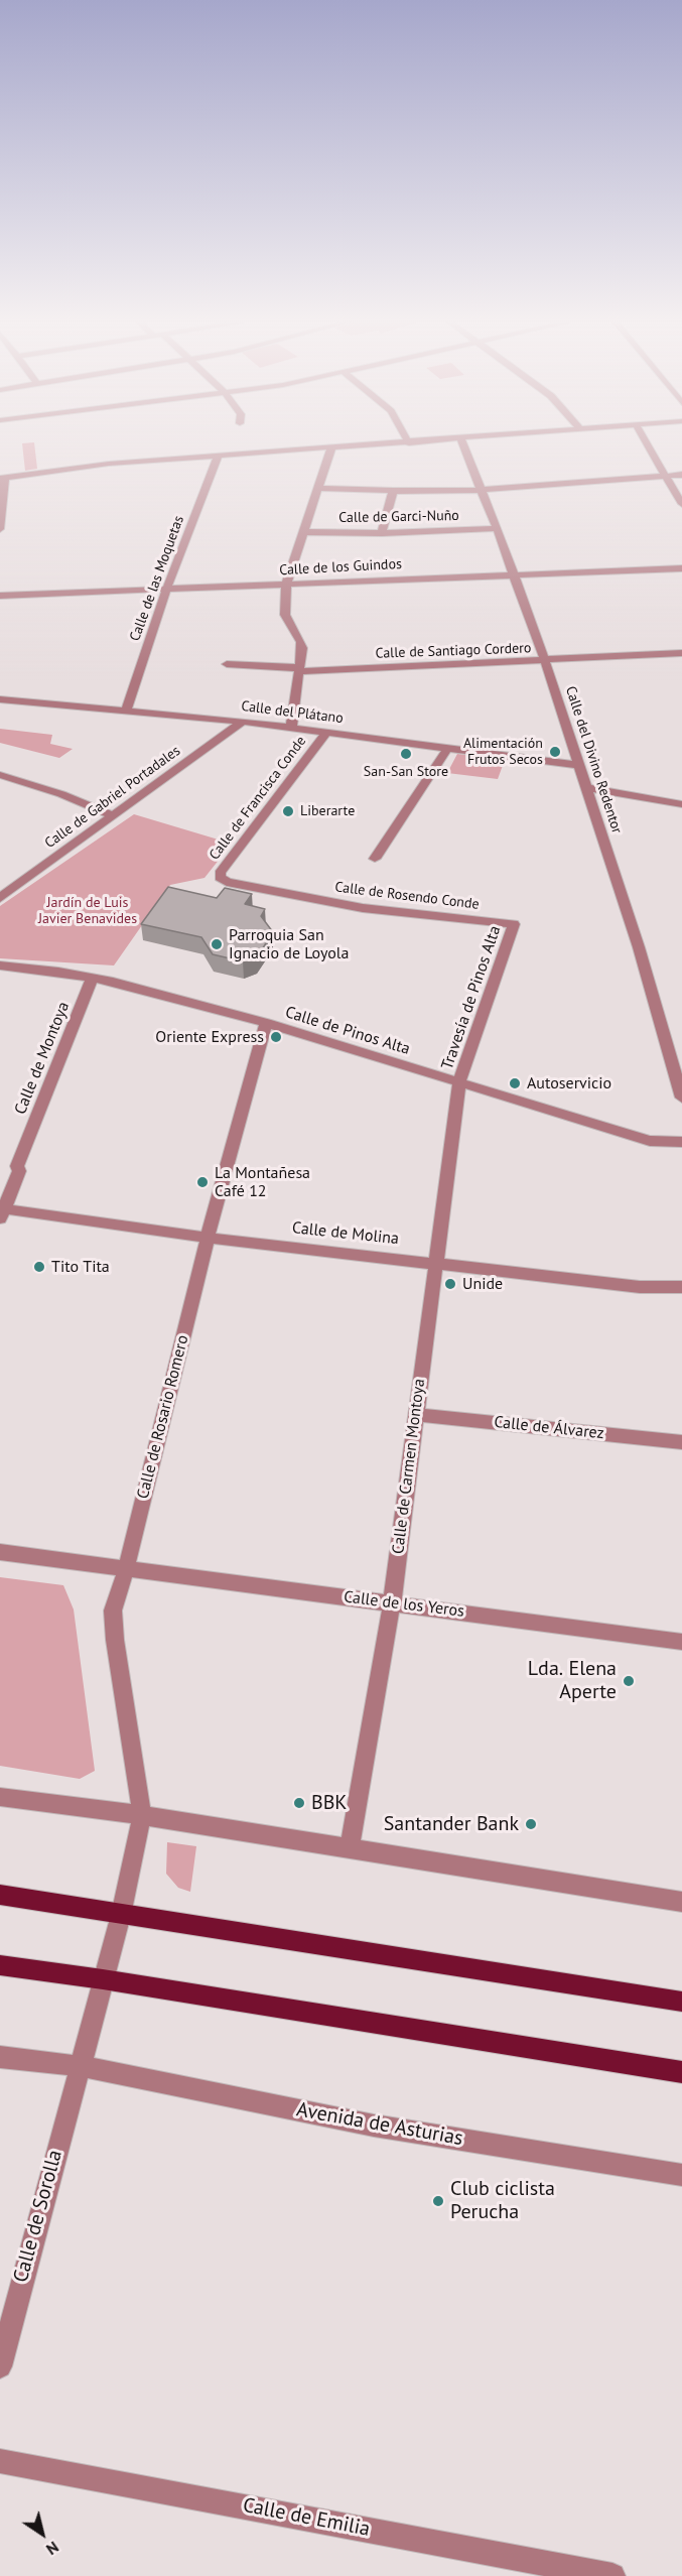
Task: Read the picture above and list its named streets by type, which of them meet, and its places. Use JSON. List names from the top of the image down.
{
  "streets": {
    "street": [
      "Calle de Garci-Nuño",
      "Calle de los Guindos",
      "Calle de las Moquetas",
      "Calle de Santiago Cordero",
      "Calle del Plátano",
      "Calle del Divino Redentor",
      "Calle de Gabriel Portadales",
      "Calle de Francisca Conde",
      "Calle de Rosendo Conde",
      "Travesía de Pinos Alta",
      "Calle de Pinos Alta",
      "Calle de Montoya",
      "Calle de Molina",
      "Calle de Rosario Romero",
      "Calle de Álvarez",
      "Calle de Carmen Montoya",
      "Calle de los Yeros",
      "Avenida de Asturias",
      "Calle de Sorolla",
      "Calle de Emilia"
    ]
  },
  "crossings": [
    ["Calle de Garci-Nuño", "Calle del Divino Redentor"],
    ["Calle de los Guindos", "Calle de las Moquetas"],
    ["Calle de los Guindos", "Calle del Divino Redentor"],
    ["Calle de las Moquetas", "Calle del Plátano"],
    ["Calle de Santiago Cordero", "Calle del Divino Redentor"],
    ["Calle del Plátano", "Calle del Divino Redentor"],
    ["Calle del Plátano", "Calle de Gabriel Portadales"],
    ["Calle del Plátano", "Calle de Francisca Conde"],
    ["Calle de Francisca Conde", "Calle de Rosendo Conde"],
    ["Calle de Rosendo Conde", "Travesía de Pinos Alta"],
    ["Travesía de Pinos Alta", "Calle de Pinos Alta"],
    ["Travesía de Pinos Alta", "Calle de Carmen Montoya"],
    ["Calle de Pinos Alta", "Calle de Montoya"],
    ["Calle de Pinos Alta", "Calle de Rosario Romero"],
    ["Calle de Pinos Alta", "Calle de Carmen Montoya"],
    ["Calle de Montoya", "Calle de Molina"],
    ["Calle de Molina", "Calle de Rosario Romero"],
    ["Calle de Molina", "Calle de Carmen Montoya"],
    ["Calle de Rosario Romero", "Calle de los Yeros"],
    ["Calle de Álvarez", "Calle de Carmen Montoya"],
    ["Calle de Carmen Montoya", "Calle de los Yeros"],
    ["Avenida de Asturias", "Calle de Sorolla"]
  ],
  "parks": ["Jardín de Luis Javier Benavides"],
  "places": [
    "Alimentación Frutos Secos",
    "San-San Store",
    "Liberarte",
    "Parroquia San Ignacio de Loyola",
    "Oriente Express",
    "Autoservicio",
    "La Montañesa Café 12",
    "Tito Tita",
    "Unide",
    "Lda. Elena Aperte",
    "BBK",
    "Santander Bank",
    "Club ciclista Perucha"
  ],
  "north": "bottom right"
}
